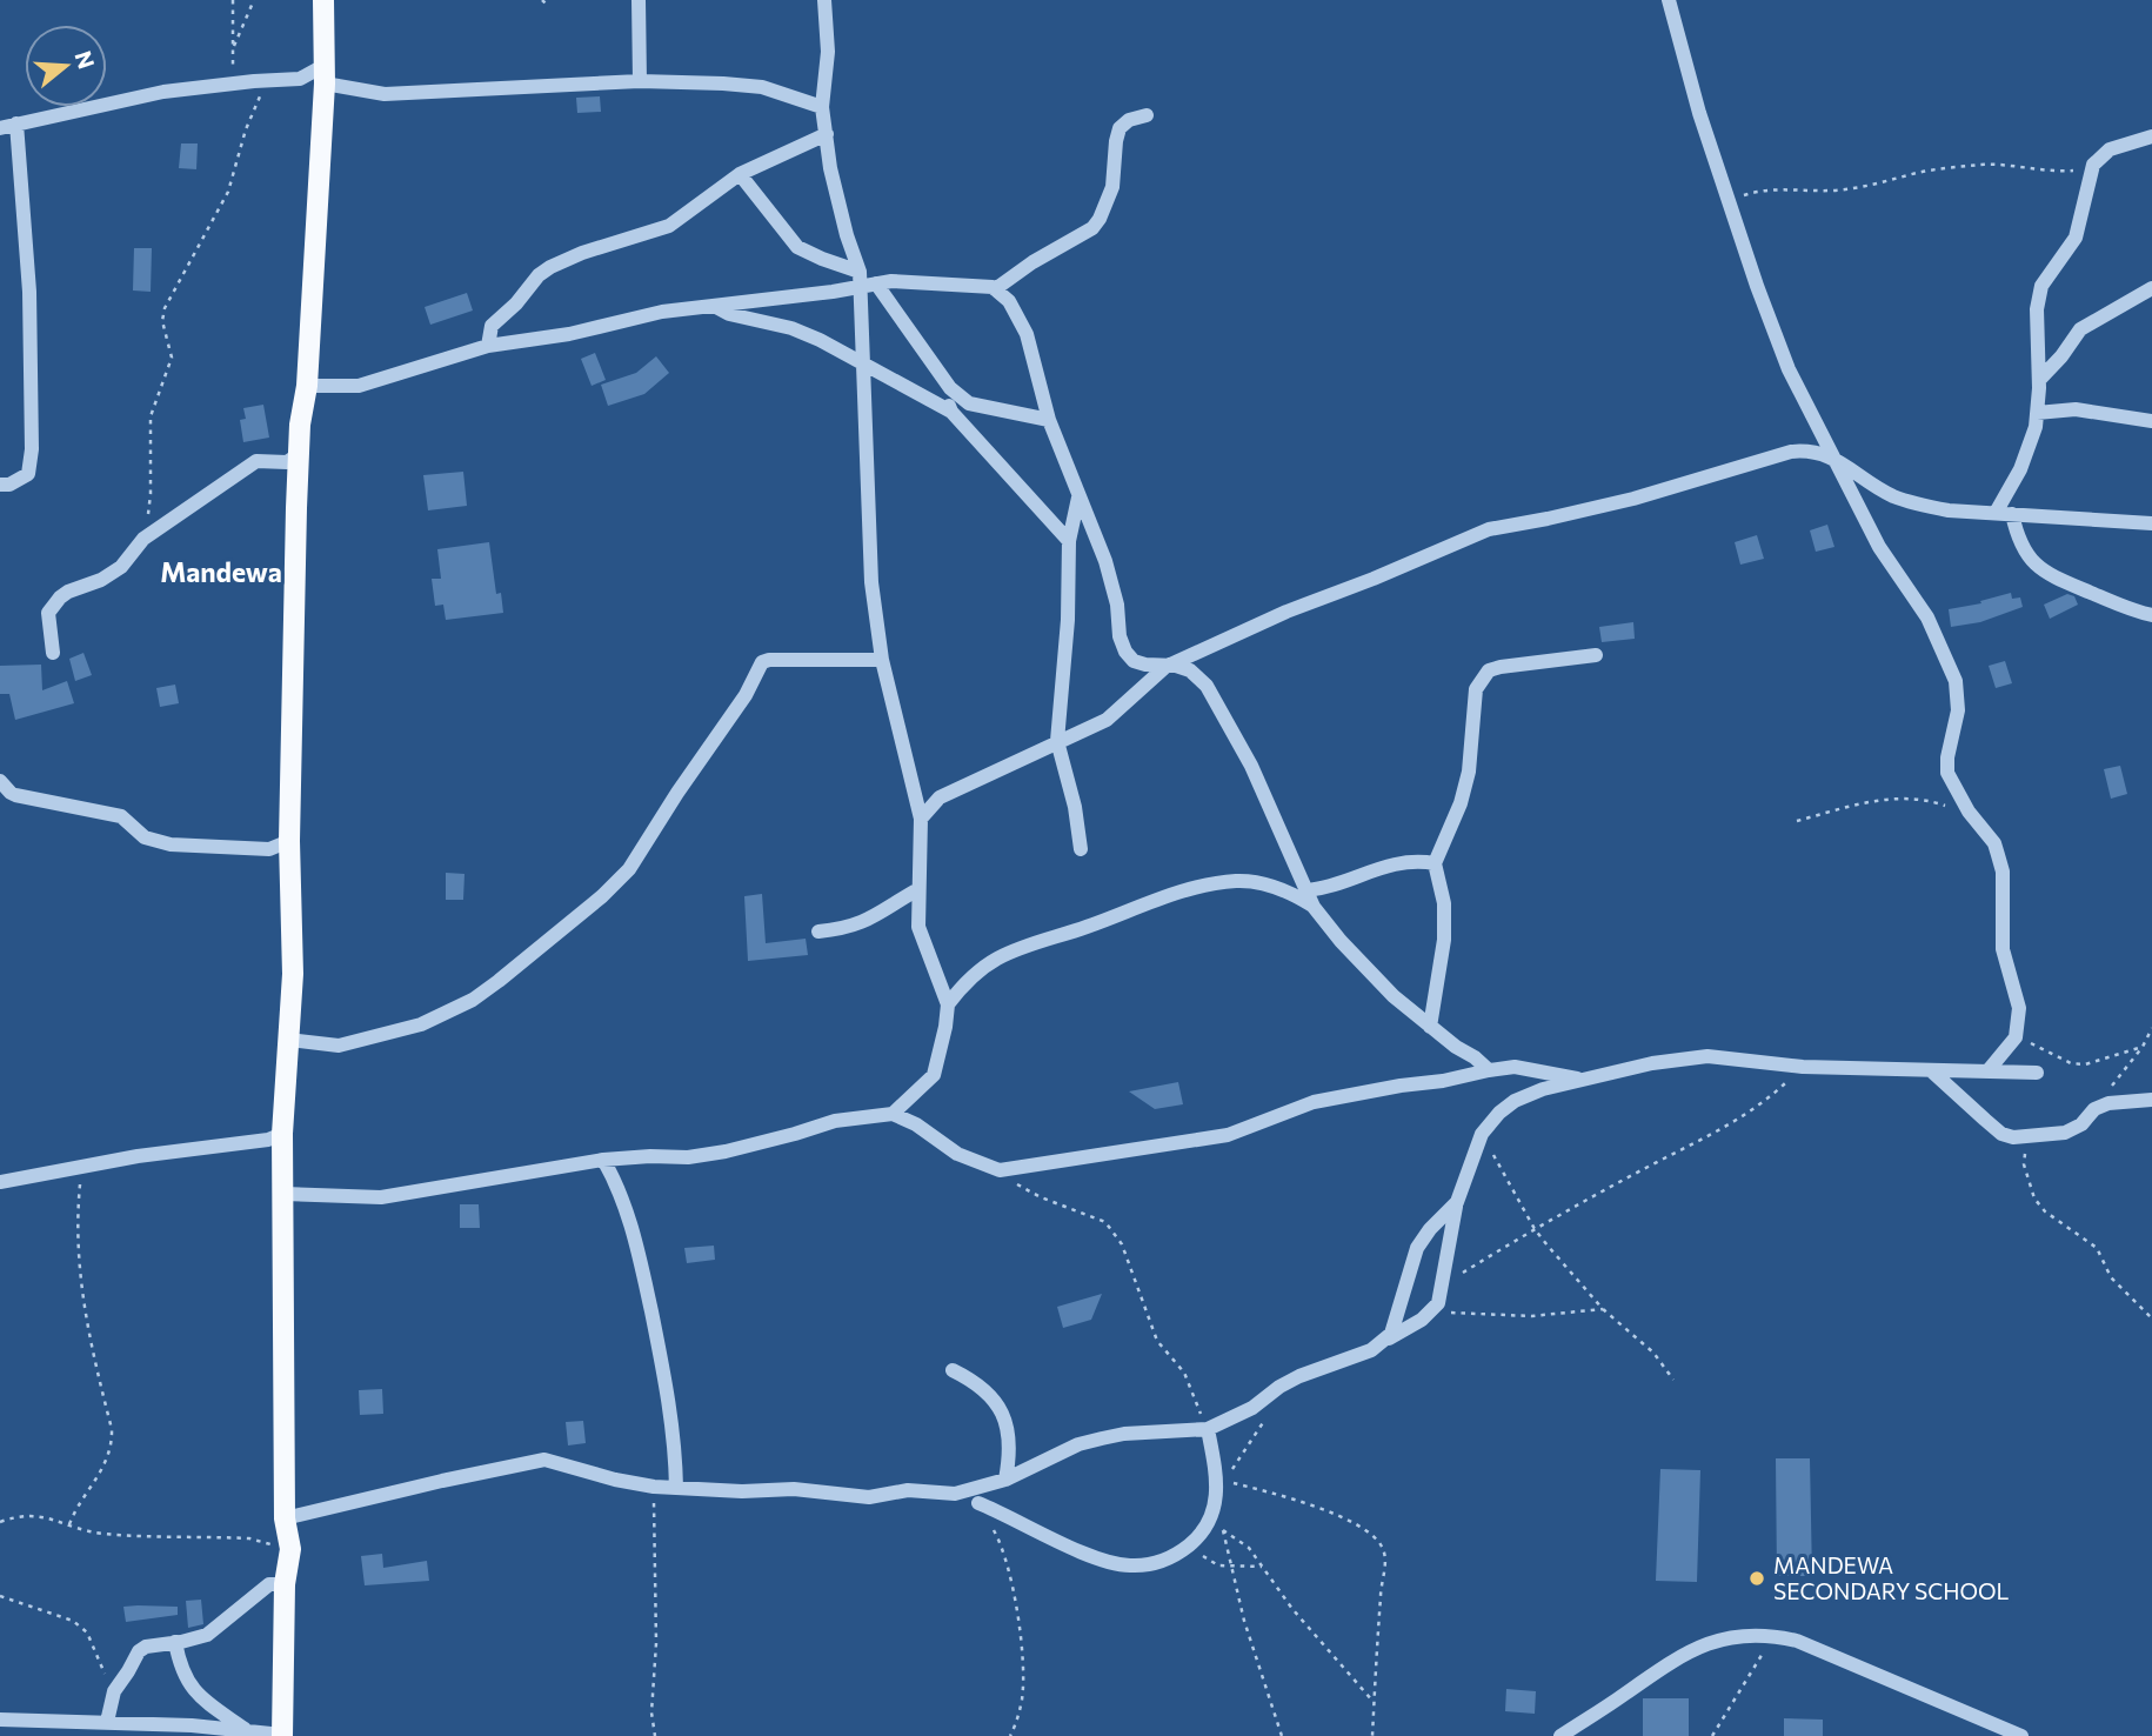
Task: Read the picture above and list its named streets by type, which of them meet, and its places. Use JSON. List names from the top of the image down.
{
  "districts": ["Mandewa"],
  "places": ["MANDEWA SECONDARY SCHOOL"],
  "north": "right"
}
